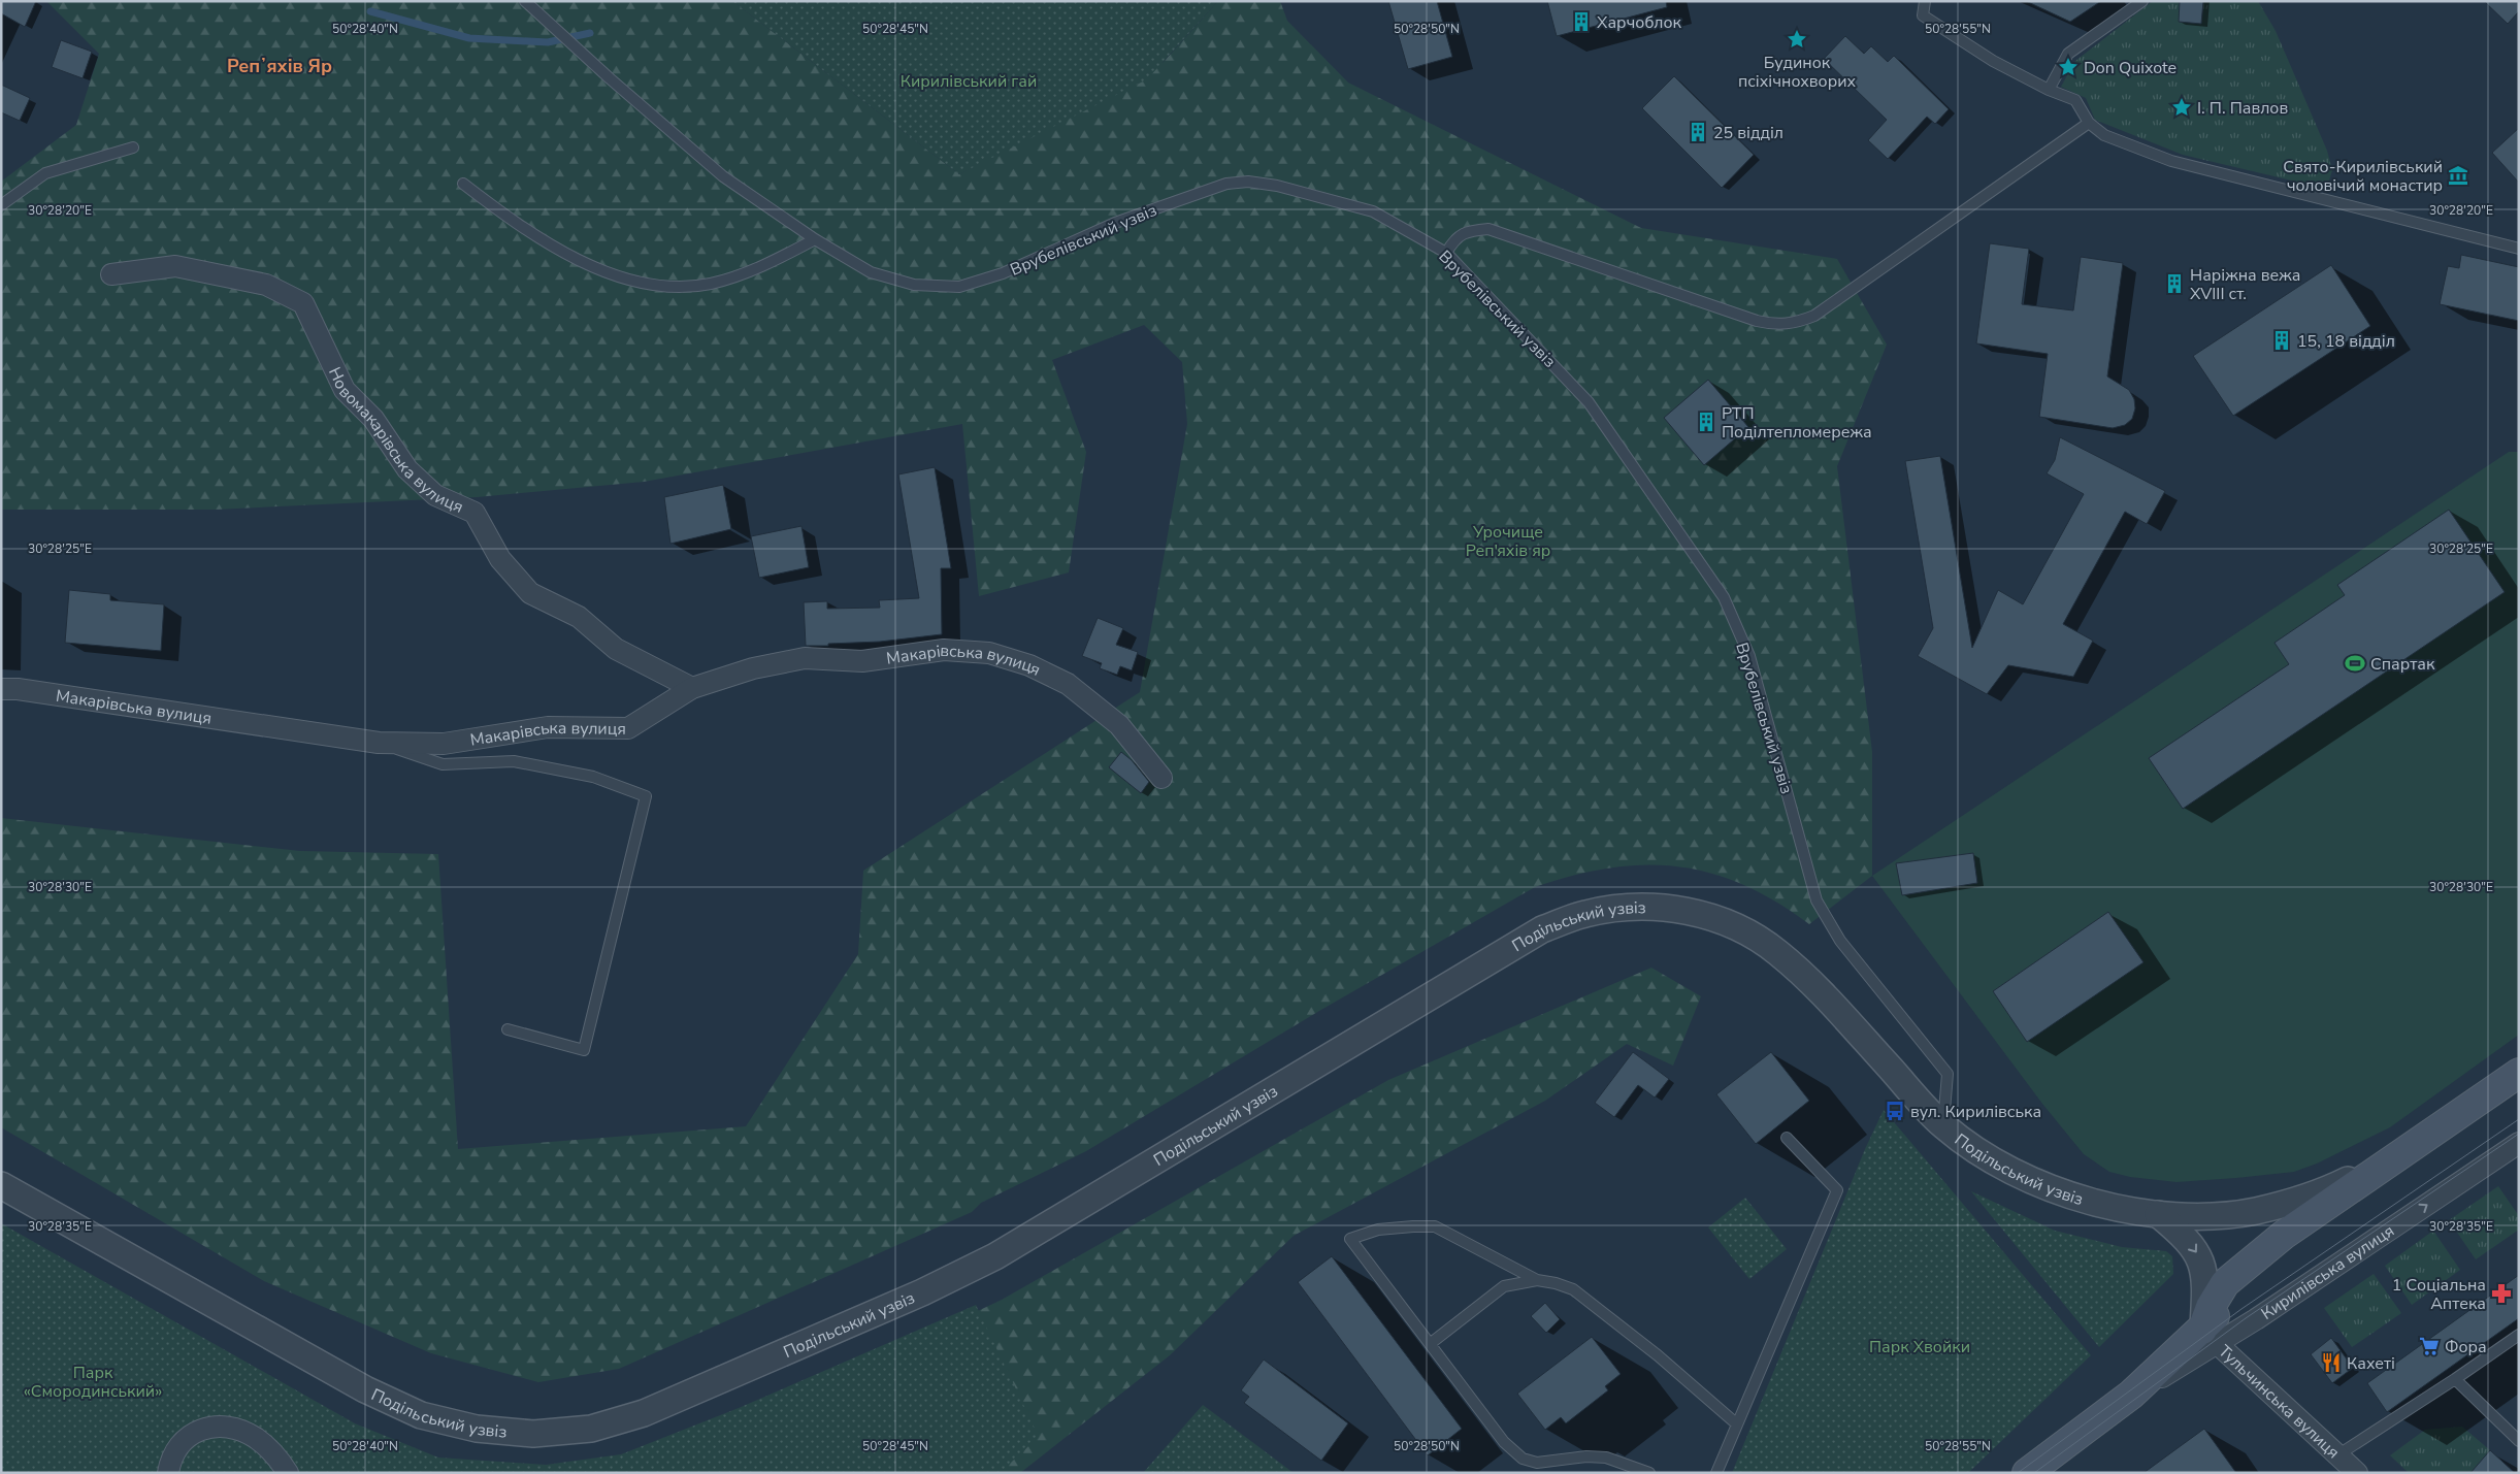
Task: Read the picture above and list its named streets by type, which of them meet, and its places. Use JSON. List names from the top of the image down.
{
  "streets": {
    "main road": ["Кирилівська вулиця"],
    "street": [
      "Новомакарівська вулиця",
      "Макарівська вулиця",
      "Подільський узвіз",
      "Тульчинська вулиця"
    ],
    "lane": ["Врубелівський узвіз"]
  },
  "crossings": [
    ["Врубелівський узвіз", "Подільський узвіз"],
    ["Новомакарівська вулиця", "Макарівська вулиця"],
    ["Подільський узвіз", "Кирилівська вулиця"],
    ["Кирилівська вулиця", "Тульчинська вулиця"]
  ],
  "districts": ["Репʼяхів Яр"],
  "parks": [
    "Кирилівський гай",
    "Урочище Реп'яхів яр",
    "Парк Хвойки",
    "Парк «Смородинський»"
  ],
  "places": {
    "building": [
      "Харчоблок",
      "25 відділ",
      "Наріжна вежа XVIII ст.",
      "15, 18 відділ",
      "РТП Поділтепломережа"
    ],
    "place": ["Будинок псіхічнохворих", "Don Quixote", "І. П. Павлов"],
    "museum": ["Свято-Кирилівський чоловічий монастир"],
    "sports": ["Спартак"],
    "bus stop": ["вул. Кирилівська"],
    "pharmacy": ["1 Соціальна Аптека"],
    "supermarket": ["Фора"],
    "restaurant": ["Кахеті"]
  },
  "coordinates": [
    "50°28'40\"N",
    "50°28'45\"N",
    "50°28'50\"N",
    "50°28'55\"N",
    "30°28'20\"E",
    "30°28'25\"E",
    "30°28'30\"E",
    "30°28'35\"E"
  ]
}
